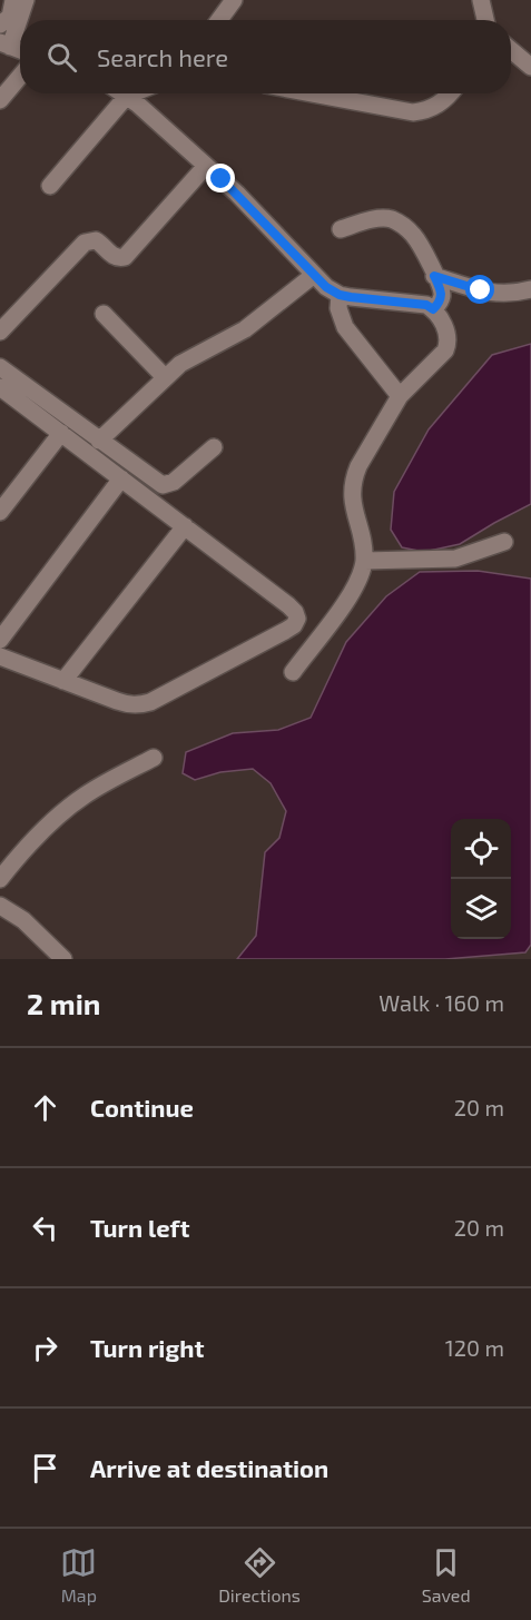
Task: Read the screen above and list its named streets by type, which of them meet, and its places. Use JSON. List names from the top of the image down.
{
  "page": {
    "search": "Search here",
    "heading": ["2 min", "Walk · 160 m"],
    "list": [
      ["Continue", "20 m"],
      ["Turn left", "20 m"],
      ["Turn right", "120 m"],
      "Arrive at destination"
    ],
    "nav": ["Map", "Directions", "Saved"]
  }
}
